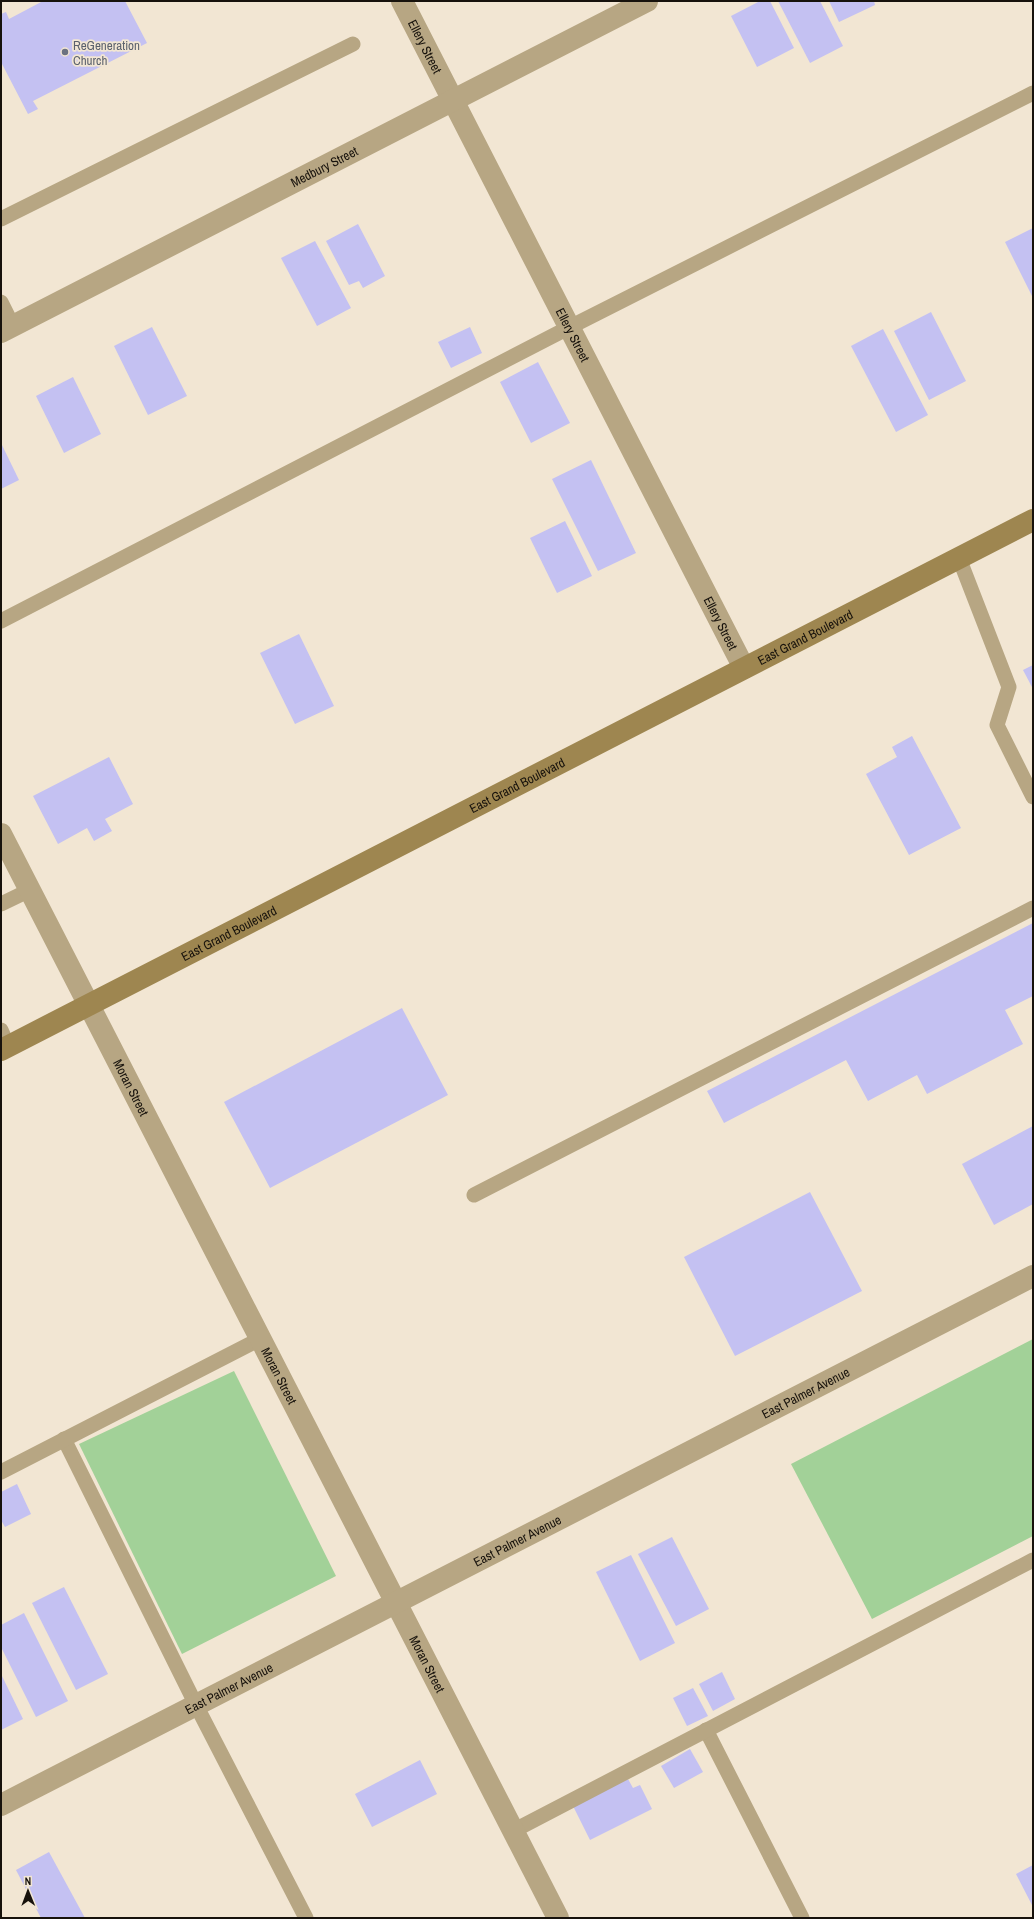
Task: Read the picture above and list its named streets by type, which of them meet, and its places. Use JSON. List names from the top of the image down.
{
  "streets": {
    "main road": ["East Grand Boulevard"],
    "street": [
      "Ellery Street",
      "Medbury Street",
      "Moran Street",
      "East Palmer Avenue"
    ]
  },
  "crossings": [
    ["Ellery Street", "Medbury Street"],
    ["Ellery Street", "East Grand Boulevard"],
    ["East Grand Boulevard", "Moran Street"],
    ["Moran Street", "East Palmer Avenue"]
  ],
  "places": ["ReGeneration Church"],
  "north": "top"
}
